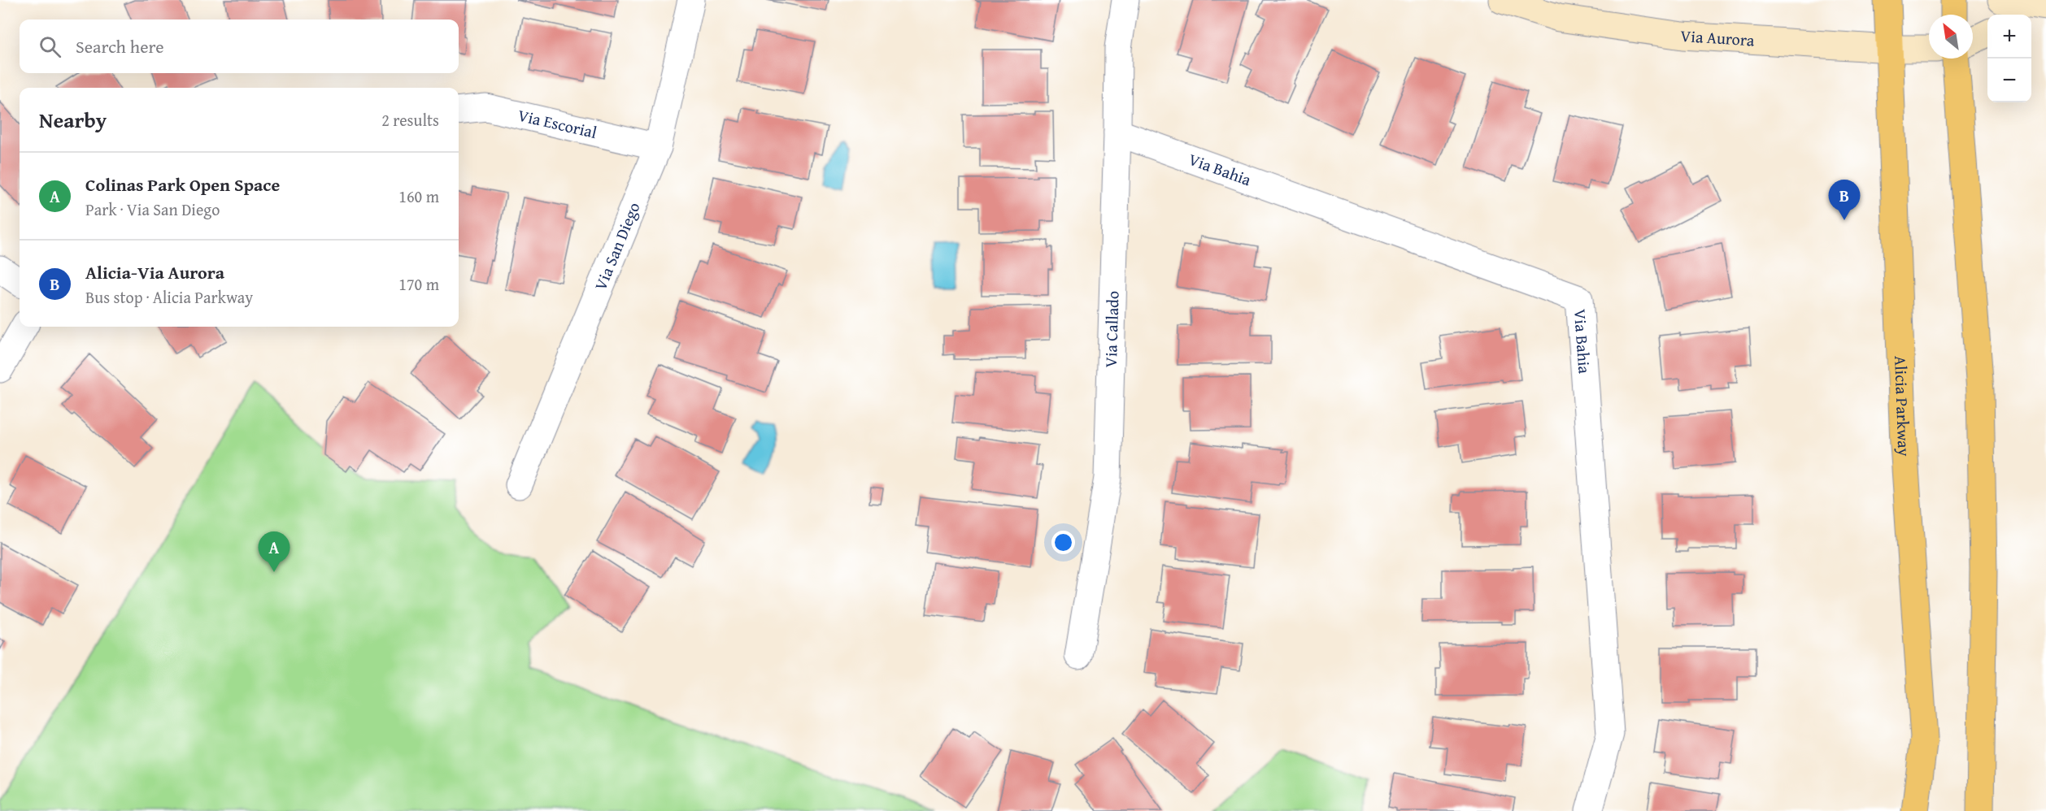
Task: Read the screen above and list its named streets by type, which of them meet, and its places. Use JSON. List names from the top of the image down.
{
  "streets": {
    "main road": ["Alicia Parkway"],
    "street": [
      "Via Aurora",
      "Via Escorial",
      "Via Bahia",
      "Via San Diego",
      "Via Callado"
    ]
  },
  "crossings": [
    ["Via Aurora", "Alicia Parkway"],
    ["Via Escorial", "Via San Diego"],
    ["Via Bahia", "Via Callado"]
  ],
  "north": "top left",
  "page": {
    "map_buttons": ["+", "−"],
    "search": "Search here",
    "heading": ["Nearby", "2 results"],
    "list": [
      {
        "mark": "A",
        "name": "Colinas Park Open Space",
        "note": "Park · Via San Diego",
        "value": "160 m"
      },
      {
        "mark": "B",
        "name": "Alicia-Via Aurora",
        "note": "Bus stop · Alicia Parkway",
        "value": "170 m"
      }
    ],
    "pins": ["B", "A"]
  }
}
